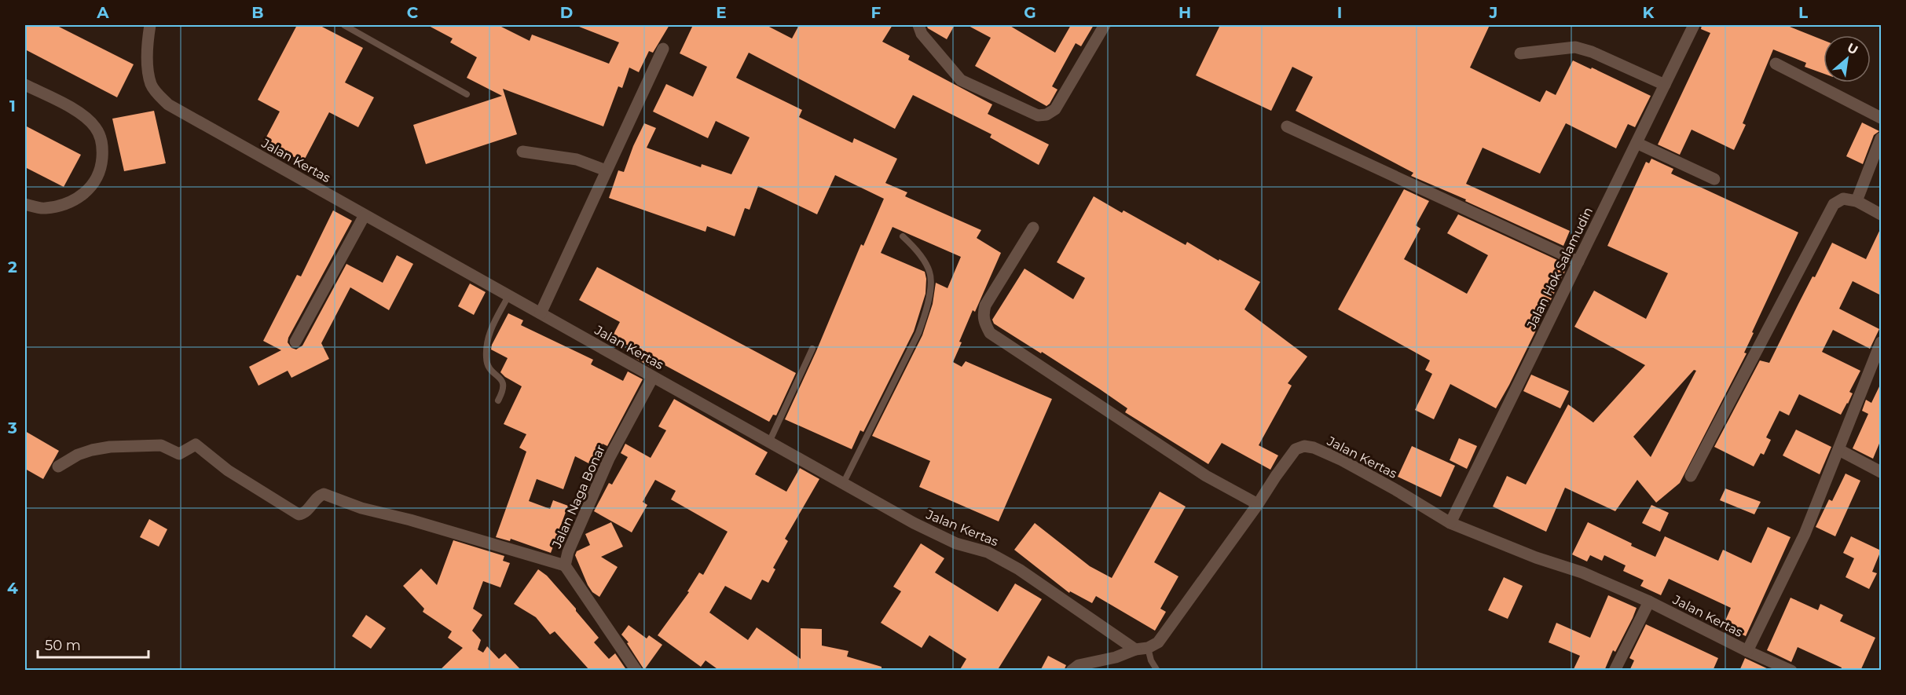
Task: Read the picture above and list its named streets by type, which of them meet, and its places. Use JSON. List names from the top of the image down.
{
  "streets": {
    "street": ["Jalan Kertas", "Jalan Hok Salamudin", "Jalan Naga Bonar"]
  },
  "crossings": [
    ["Jalan Kertas", "Jalan Hok Salamudin"],
    ["Jalan Kertas", "Jalan Naga Bonar"]
  ],
  "scale_bar": "50 m",
  "north": "top right",
  "grid": {
    "columns": [
      "A",
      "B",
      "C",
      "D",
      "E",
      "F",
      "G",
      "H",
      "I",
      "J",
      "K",
      "L"
    ],
    "rows": [
      "1",
      "2",
      "3",
      "4"
    ]
  }
}
